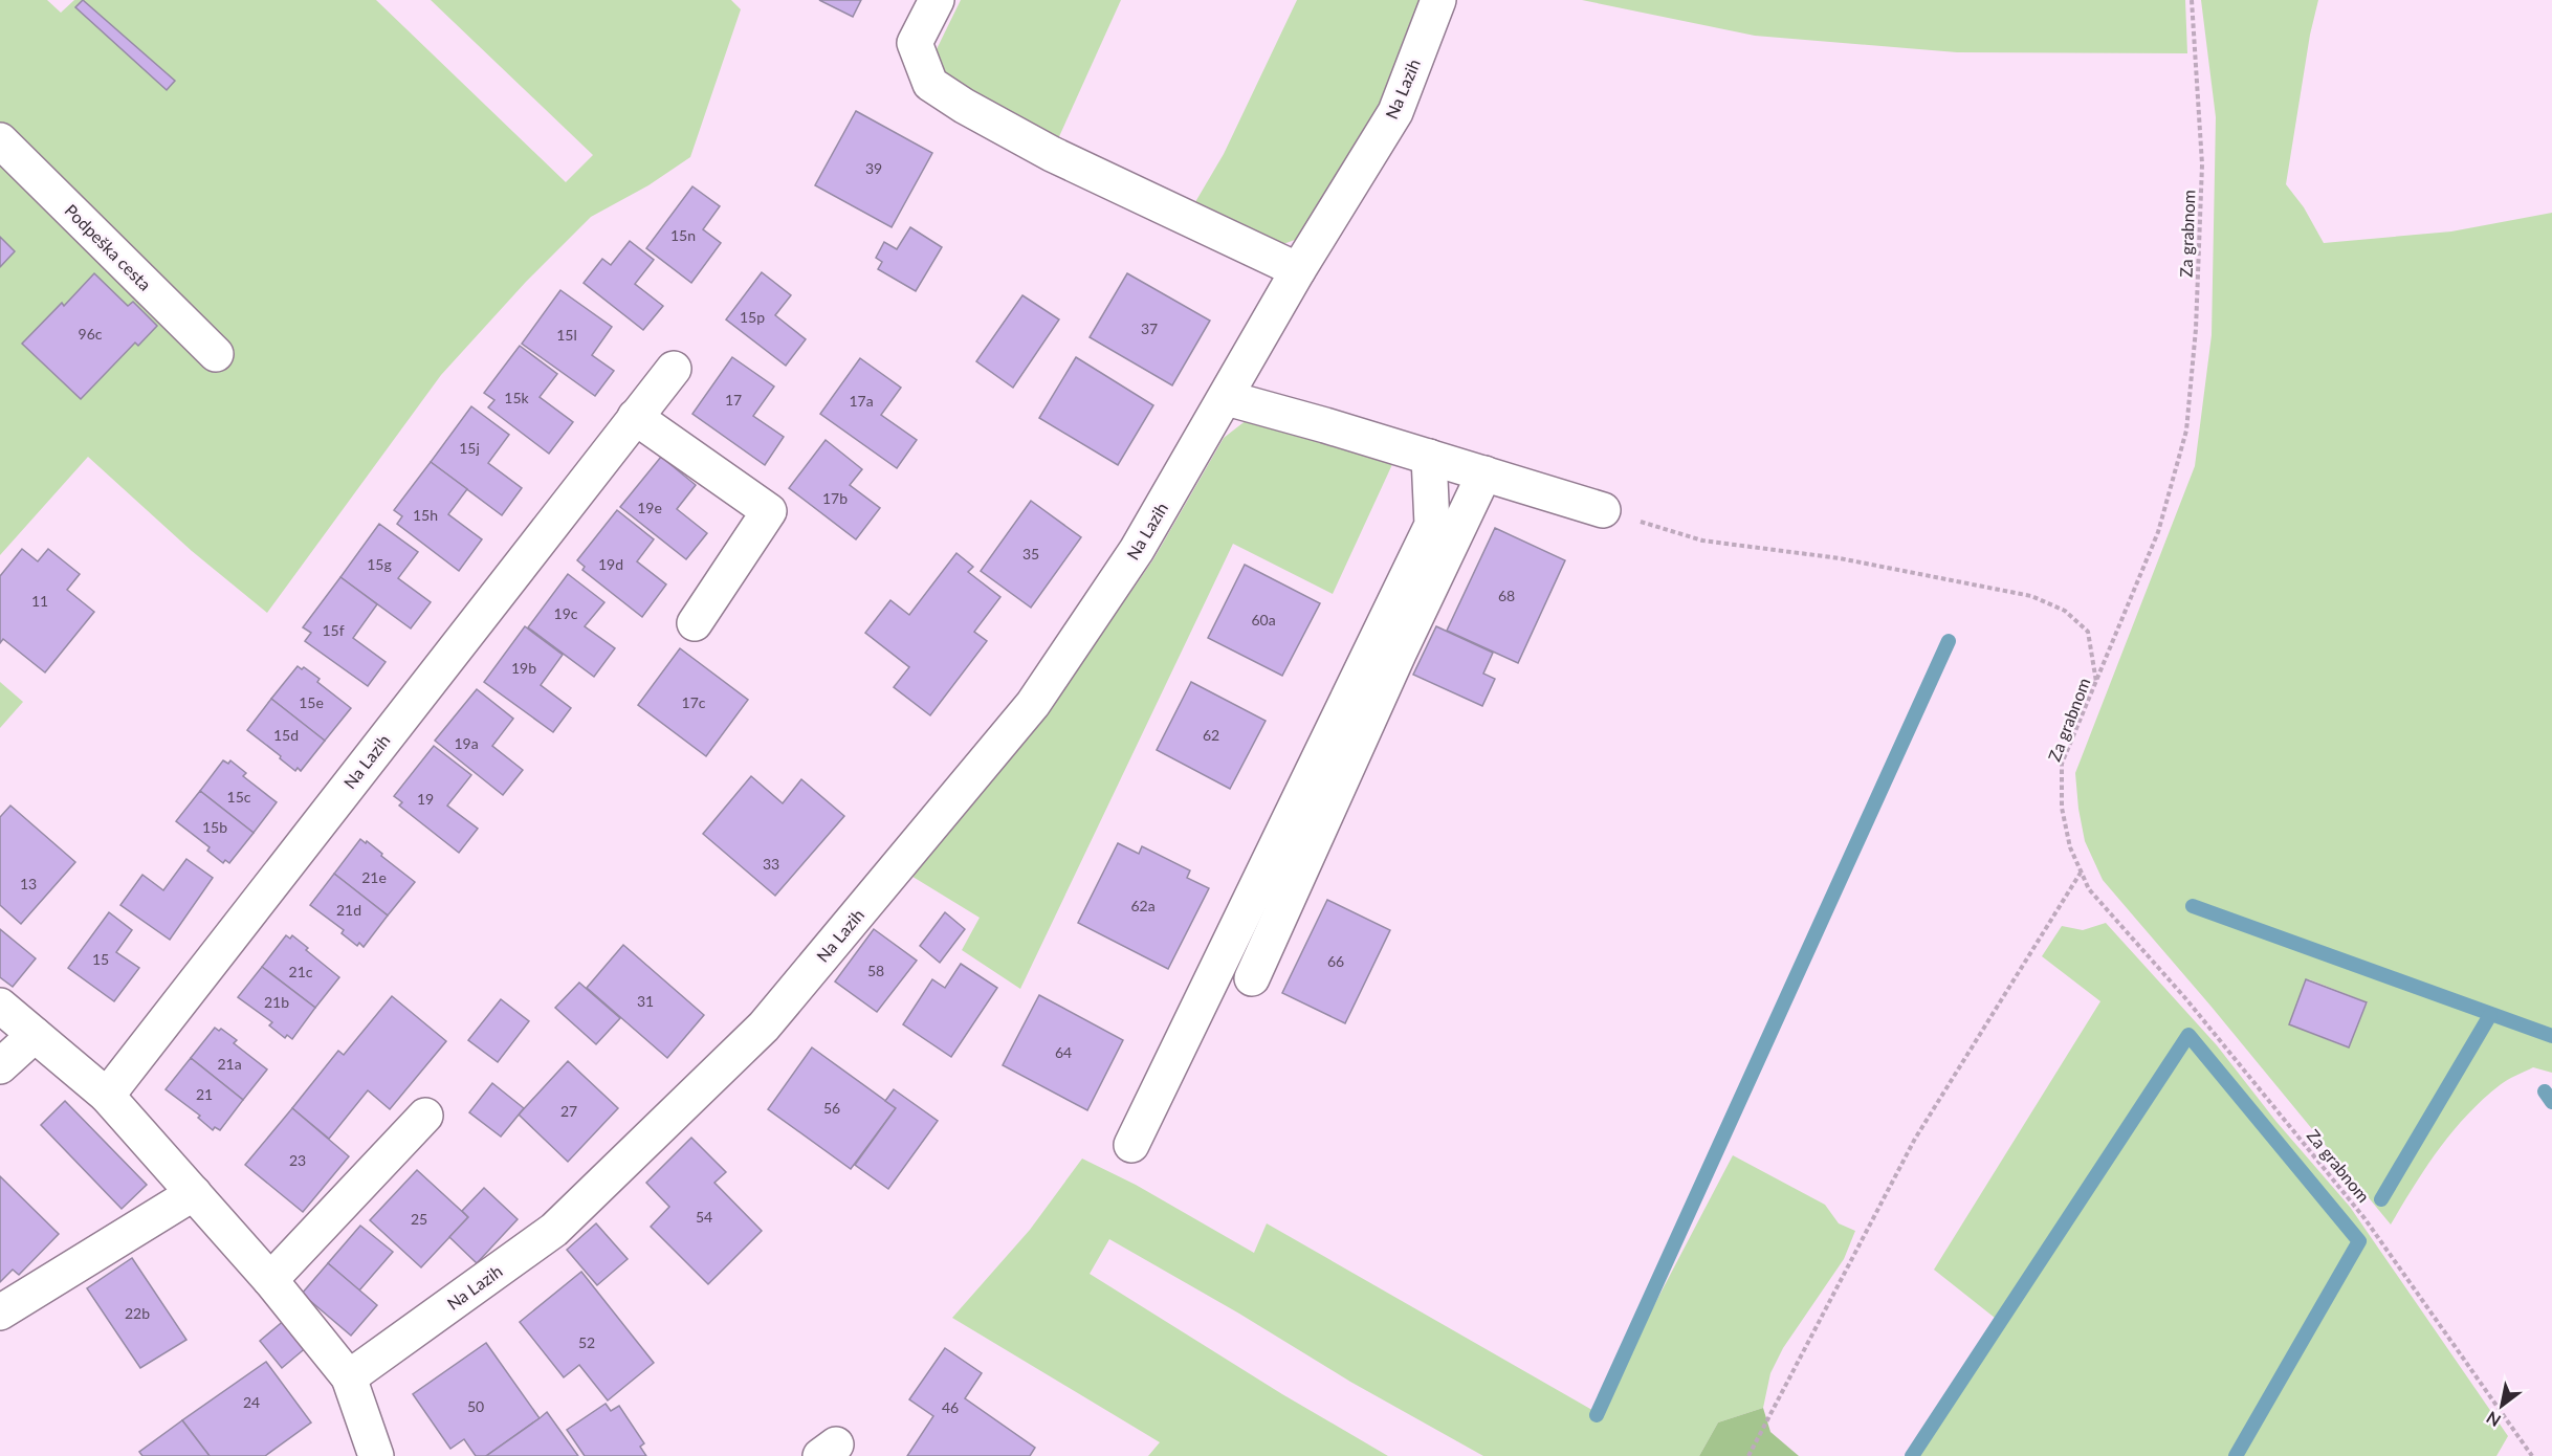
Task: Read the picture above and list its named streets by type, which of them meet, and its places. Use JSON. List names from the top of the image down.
{
  "streets": {
    "street": ["Na Lazih", "Podpeška cesta"],
    "path": ["Za grabnom"]
  },
  "house_numbers": [
    "39",
    "15n",
    "15p",
    "37",
    "96c",
    "15l",
    "15k",
    "17",
    "17a",
    "15j",
    "17b",
    "19e",
    "15h",
    "35",
    "15g",
    "19d",
    "68",
    "11",
    "19c",
    "60a",
    "15f",
    "19b",
    "15e",
    "17c",
    "15d",
    "62",
    "19a",
    "15c",
    "19",
    "15b",
    "33",
    "21e",
    "13",
    "62a",
    "21d",
    "15",
    "66",
    "58",
    "21c",
    "31",
    "21b",
    "64",
    "21a",
    "21",
    "56",
    "27",
    "23",
    "54",
    "25",
    "22b",
    "52",
    "24",
    "50",
    "46"
  ],
  "north": "bottom left"
}
